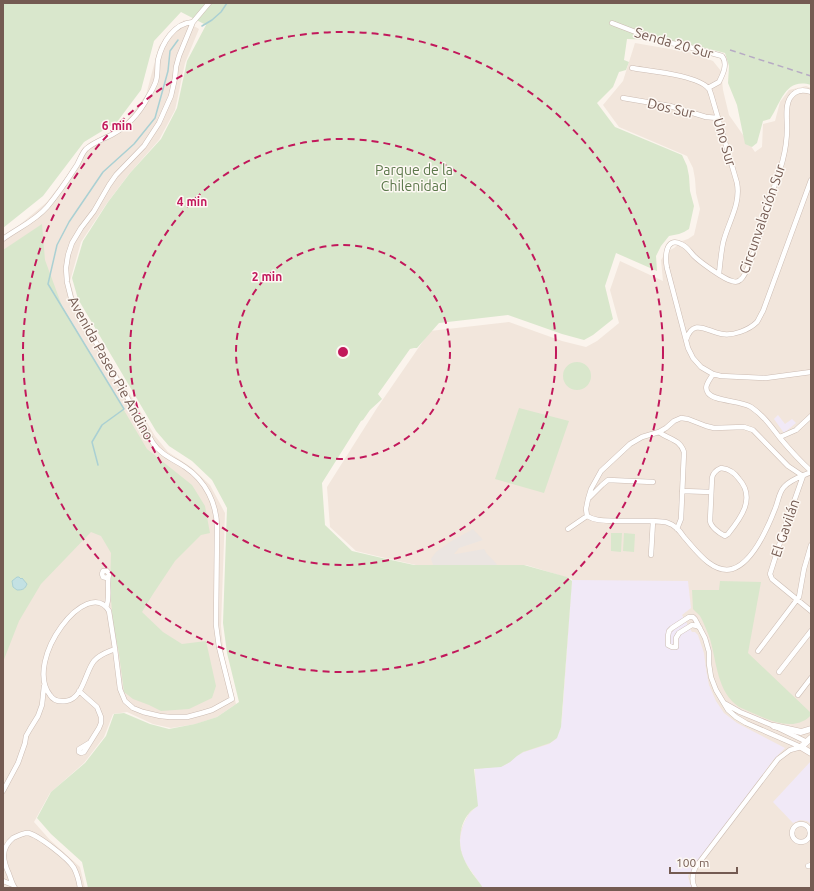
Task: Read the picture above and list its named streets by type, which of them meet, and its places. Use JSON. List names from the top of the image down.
{
  "streets": {
    "street": [
      "Senda 20 Sur",
      "Dos Sur",
      "Uno Sur",
      "Circunvalación Sur",
      "Avenida Paseo Pie Andino",
      "El Gavilán"
    ]
  },
  "crossings": [
    ["Senda 20 Sur", "Uno Sur"],
    ["Dos Sur", "Uno Sur"],
    ["Uno Sur", "Circunvalación Sur"]
  ],
  "parks": ["Parque de la Chilenidad"],
  "scale_bar": "100 m",
  "rings": ["6 min", "4 min", "2 min"]
}
